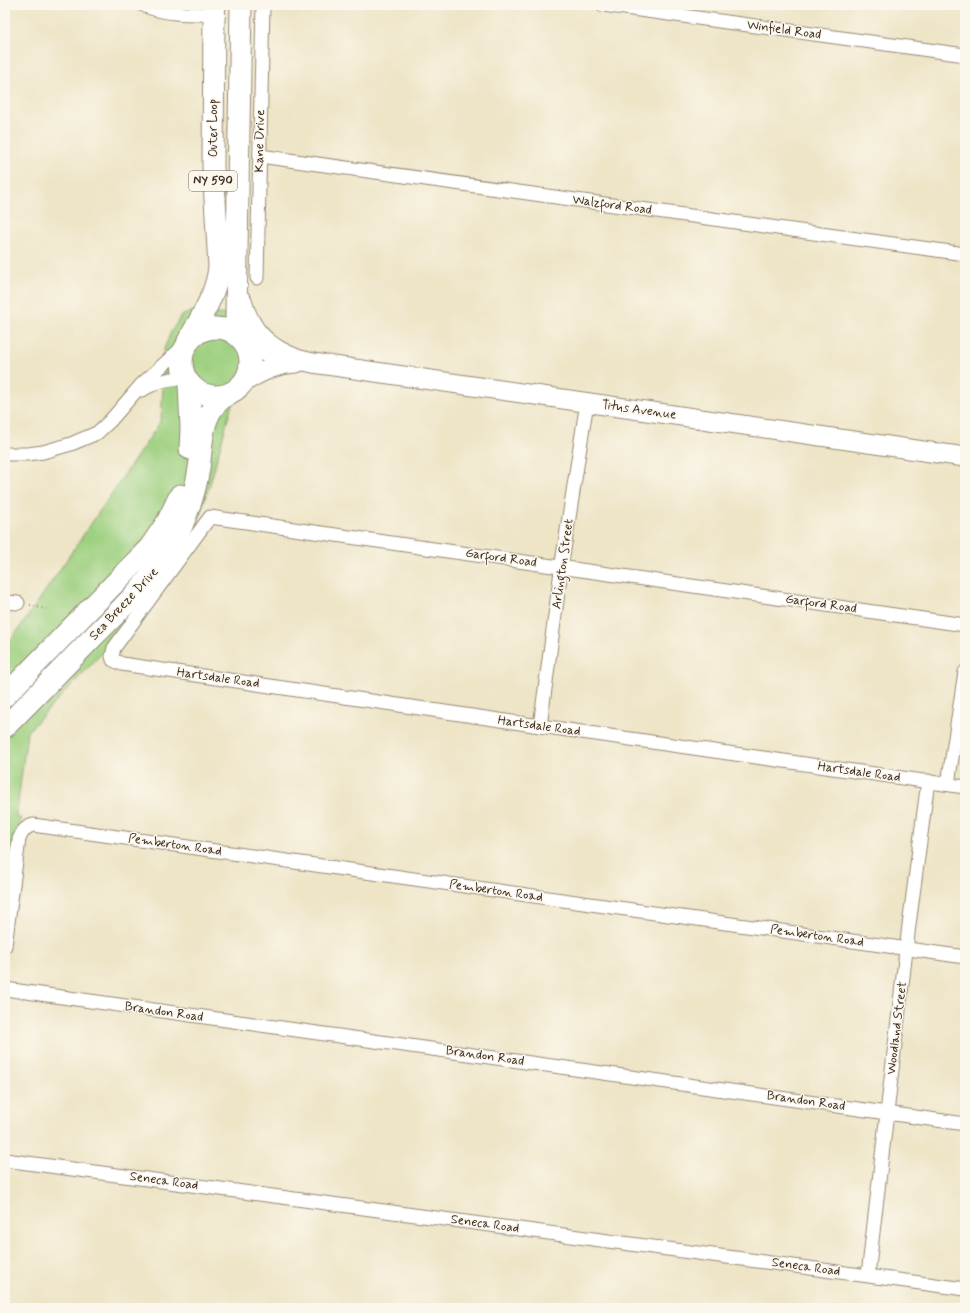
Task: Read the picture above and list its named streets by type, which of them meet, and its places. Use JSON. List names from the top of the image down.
{
  "streets": {
    "main road": [
      "Outer Loop",
      "NY 590",
      "Titus Avenue",
      "Sea Breeze Drive"
    ],
    "street": [
      "Winfield Road",
      "Kane Drive",
      "Walzford Road",
      "Garford Road",
      "Arlington Street",
      "Hartsdale Road",
      "Pemberton Road",
      "Brandon Road",
      "Woodland Street",
      "Seneca Road"
    ]
  },
  "crossings": [
    ["Outer Loop", "Kane Drive"],
    ["Outer Loop", "Titus Avenue"],
    ["Outer Loop", "Sea Breeze Drive"],
    ["Kane Drive", "Walzford Road"],
    ["Titus Avenue", "Arlington Street"],
    ["Titus Avenue", "Sea Breeze Drive"],
    ["Garford Road", "Arlington Street"],
    ["Garford Road", "Hartsdale Road"],
    ["Arlington Street", "Hartsdale Road"],
    ["Hartsdale Road", "Woodland Street"],
    ["Pemberton Road", "Woodland Street"],
    ["Brandon Road", "Woodland Street"],
    ["Woodland Street", "Seneca Road"]
  ]
}
